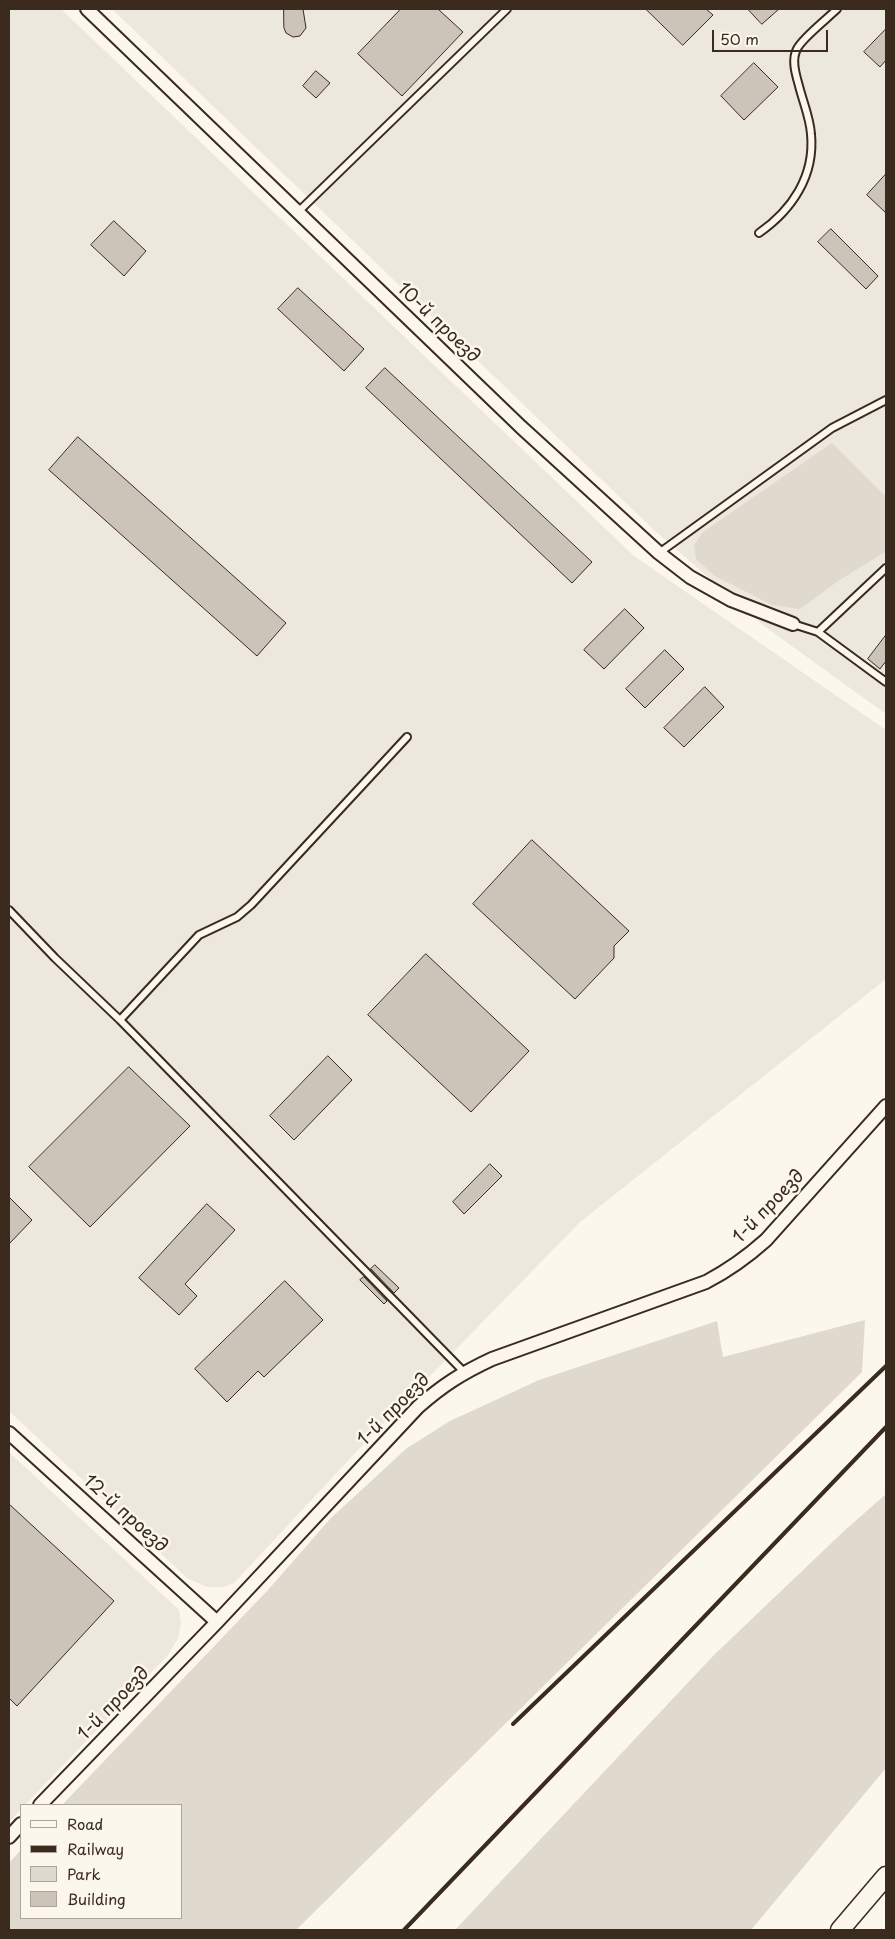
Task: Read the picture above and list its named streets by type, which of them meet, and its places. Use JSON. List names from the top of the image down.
{
  "streets": {
    "street": ["10-й проезд", "1-й проезд", "12-й проезд"]
  },
  "crossings": [
    ["1-й проезд", "12-й проезд"]
  ],
  "legend": [
    "Road",
    "Railway",
    "Park",
    "Building"
  ],
  "scale_bar": "50 m"
}
